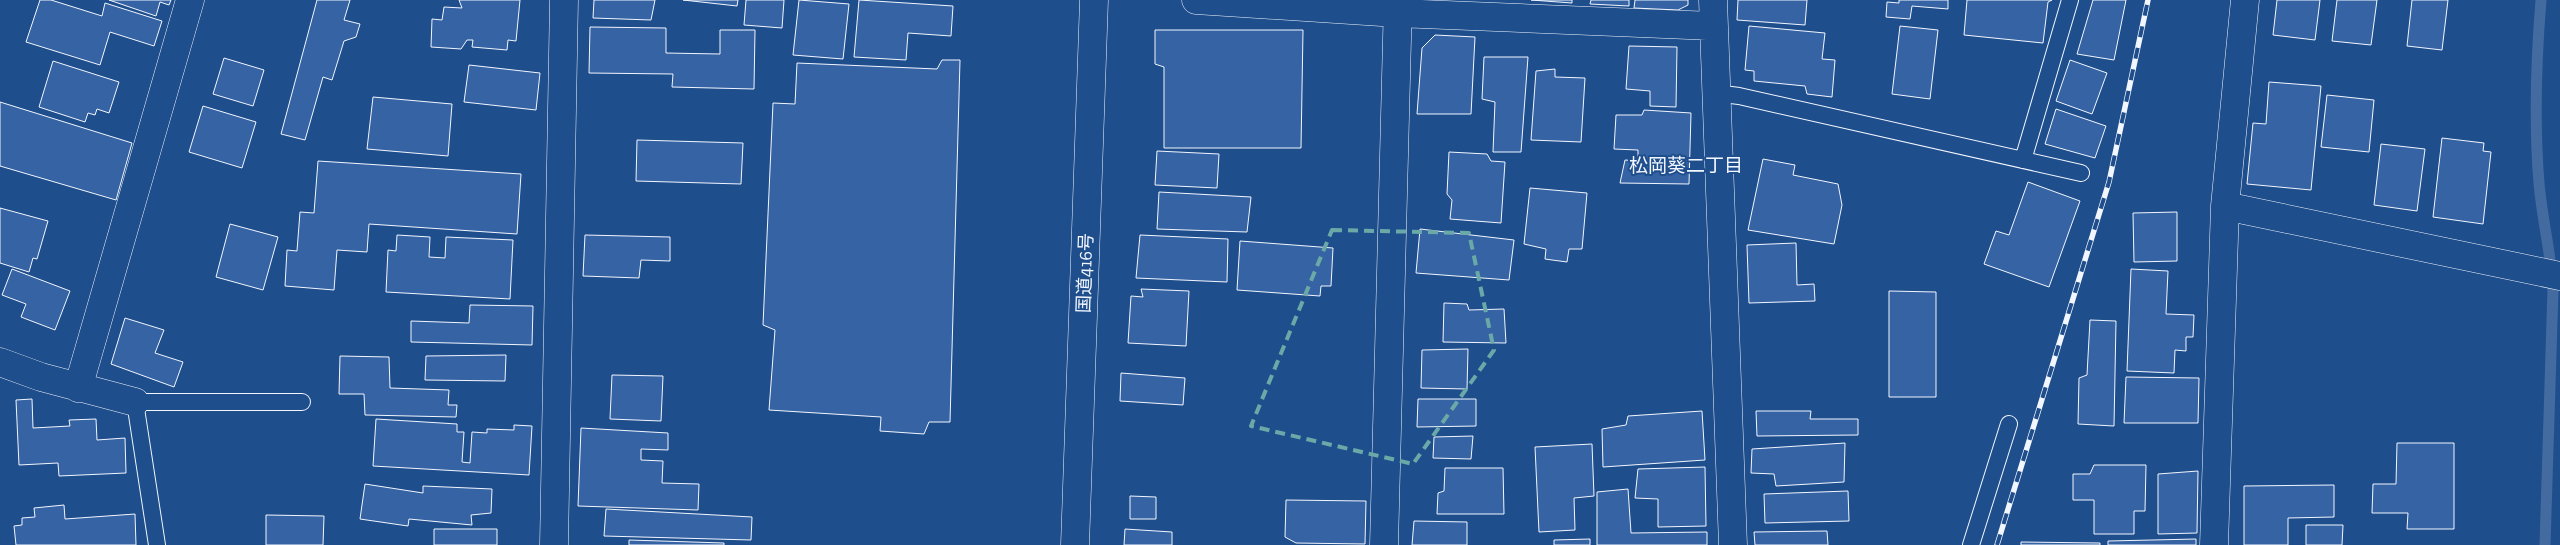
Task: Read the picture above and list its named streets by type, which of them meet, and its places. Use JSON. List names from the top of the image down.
{
  "streets": {
    "main road": ["国道416号"]
  },
  "districts": ["松岡葵二丁目"]
}
